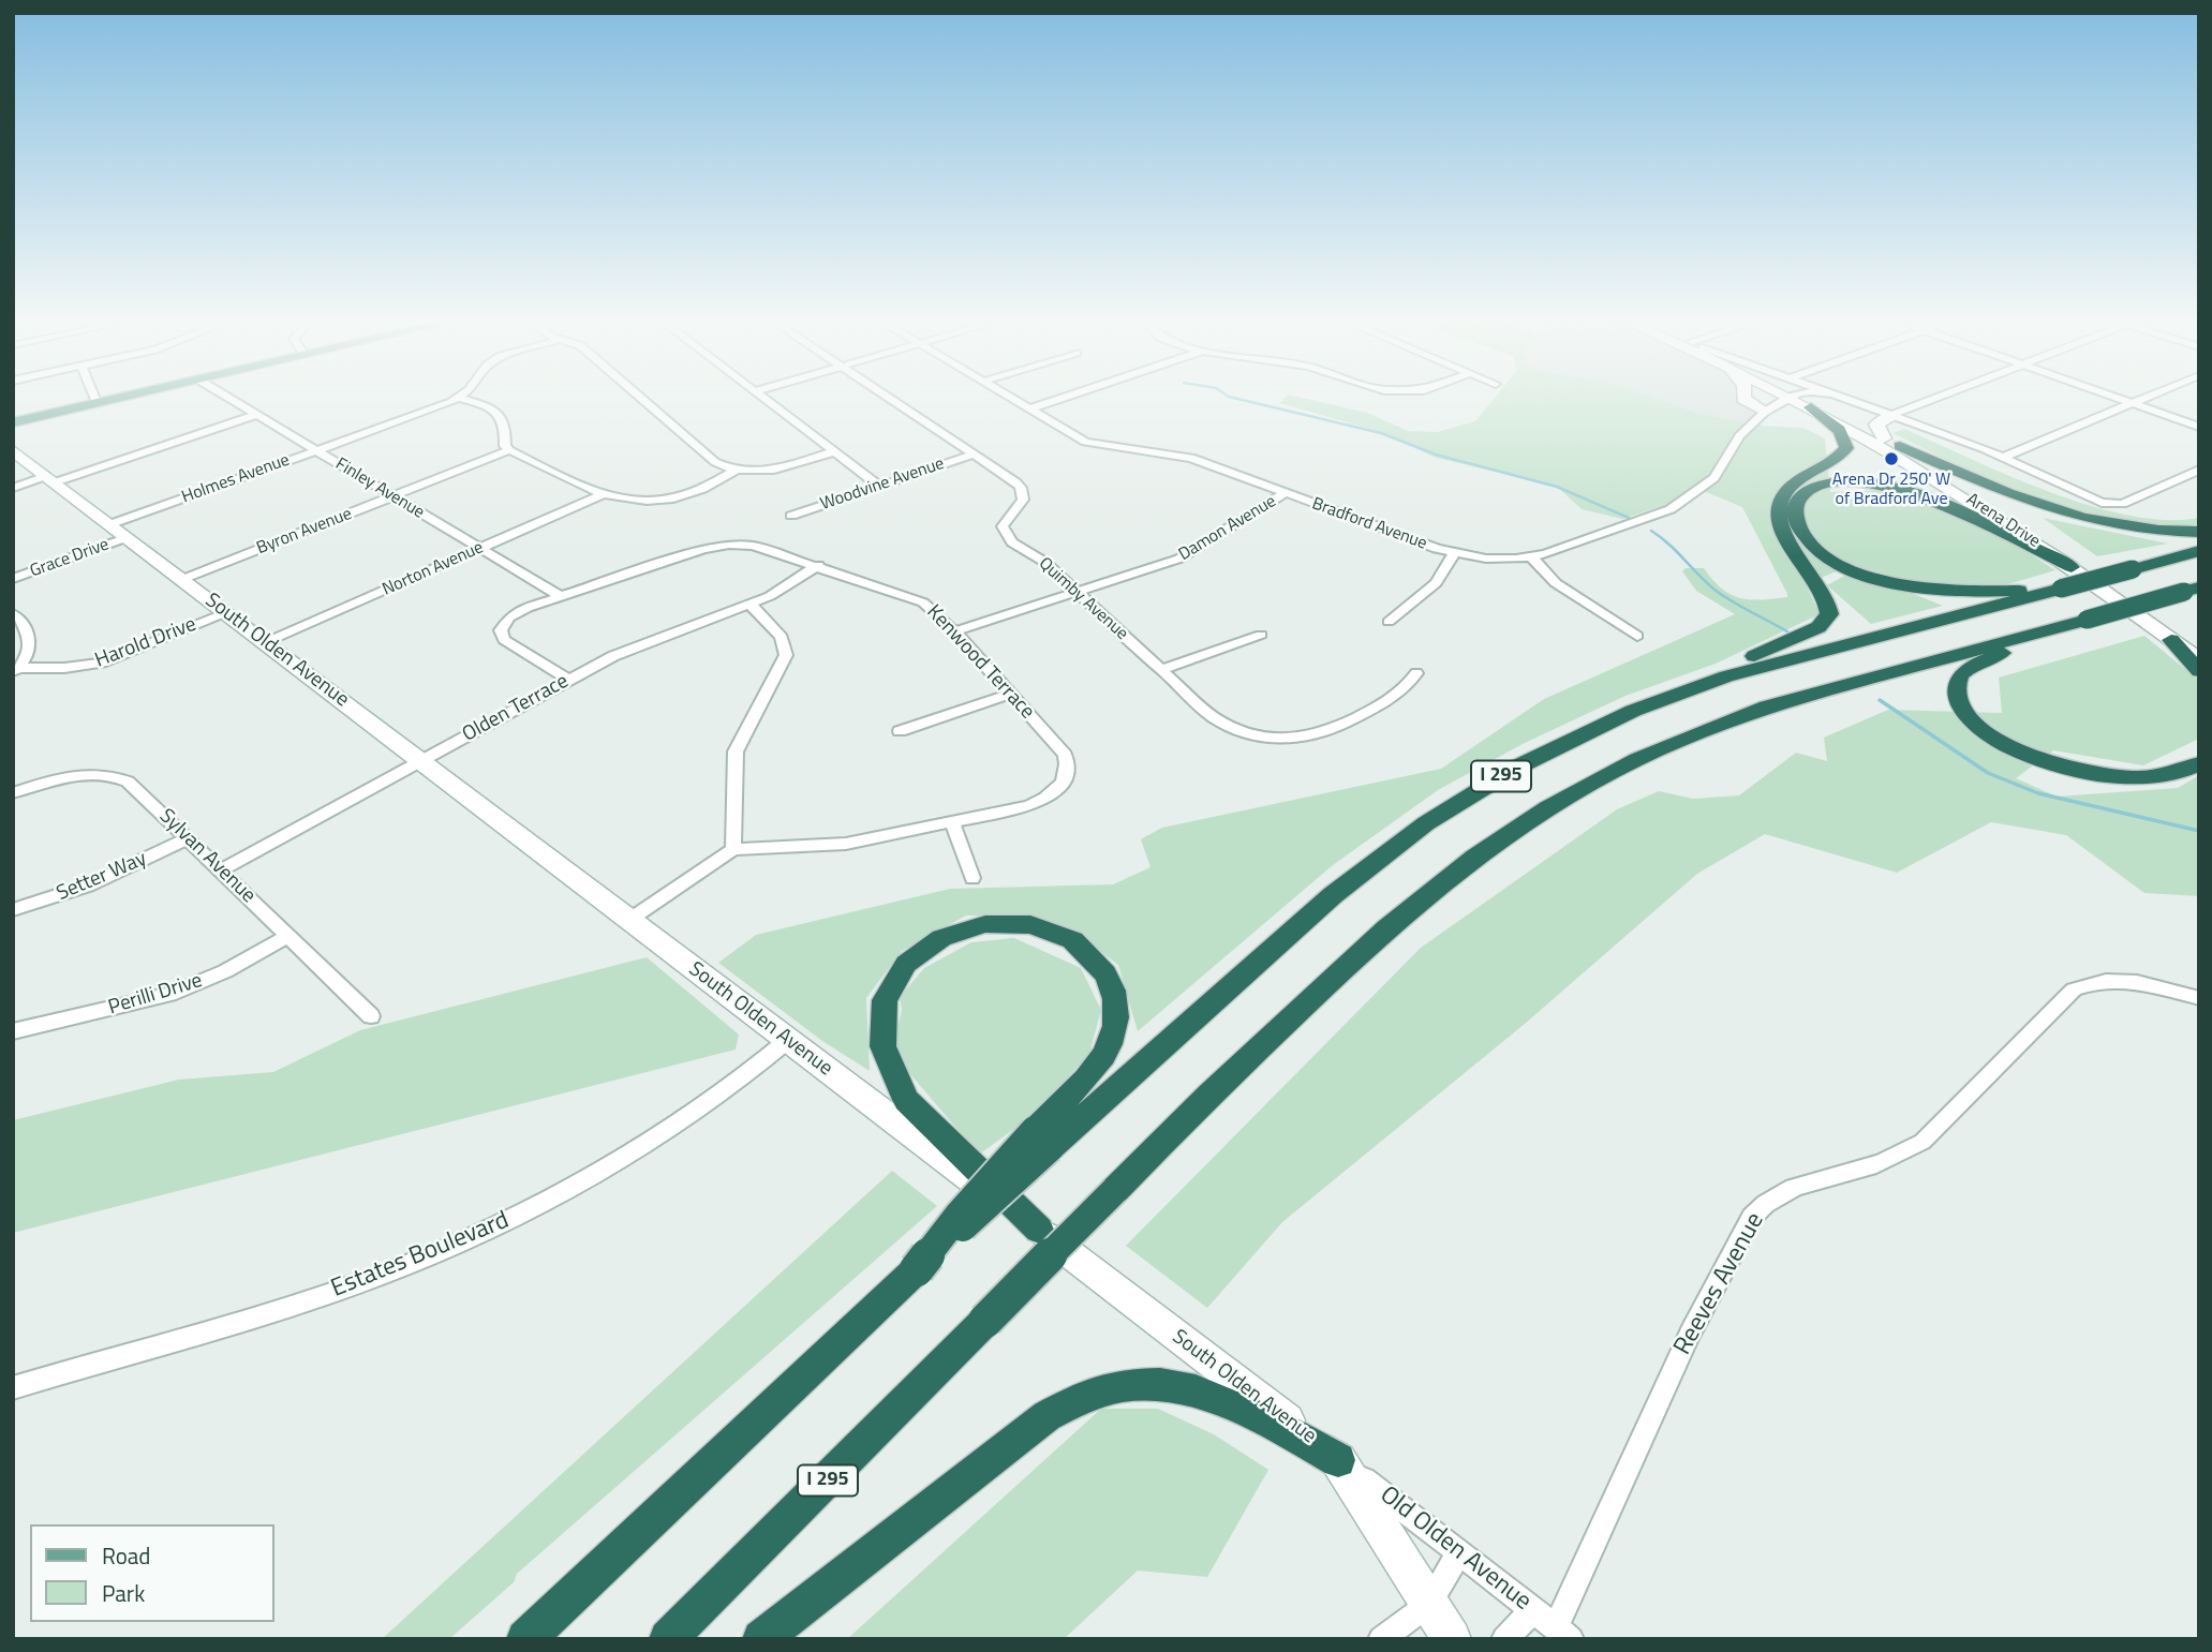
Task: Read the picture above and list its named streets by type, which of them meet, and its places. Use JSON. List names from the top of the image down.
{
  "streets": {
    "highway": ["I 295"],
    "main road": ["Arena Drive", "South Olden Avenue"],
    "street": [
      "Holmes Avenue",
      "Woodvine Avenue",
      "Finley Avenue",
      "Bradford Avenue",
      "Damon Avenue",
      "Byron Avenue",
      "Grace Drive",
      "Norton Avenue",
      "Quimby Avenue",
      "Harold Drive",
      "Kenwood Terrace",
      "Olden Terrace",
      "Sylvan Avenue",
      "Setter Way",
      "Perilli Drive",
      "Estates Boulevard",
      "Reeves Avenue",
      "Old Olden Avenue"
    ]
  },
  "crossings": [
    ["Holmes Avenue", "Finley Avenue"],
    ["Holmes Avenue", "Grace Drive"],
    ["Holmes Avenue", "South Olden Avenue"],
    ["Woodvine Avenue", "Quimby Avenue"],
    ["Finley Avenue", "Byron Avenue"],
    ["Finley Avenue", "Norton Avenue"],
    ["Finley Avenue", "Kenwood Terrace"],
    ["Bradford Avenue", "Damon Avenue"],
    ["Damon Avenue", "Quimby Avenue"],
    ["Damon Avenue", "Kenwood Terrace"],
    ["Byron Avenue", "South Olden Avenue"],
    ["Grace Drive", "South Olden Avenue"],
    ["Norton Avenue", "South Olden Avenue"],
    ["Harold Drive", "South Olden Avenue"],
    ["South Olden Avenue", "Olden Terrace"],
    ["South Olden Avenue", "Estates Boulevard"],
    ["South Olden Avenue", "Old Olden Avenue"],
    ["Kenwood Terrace", "Olden Terrace"],
    ["Olden Terrace", "Sylvan Avenue"],
    ["Sylvan Avenue", "Setter Way"],
    ["Sylvan Avenue", "Perilli Drive"],
    ["Reeves Avenue", "Old Olden Avenue"]
  ],
  "places": ["Arena Dr 250' W of Bradford Ave"],
  "legend": ["Road", "Park"]
}
